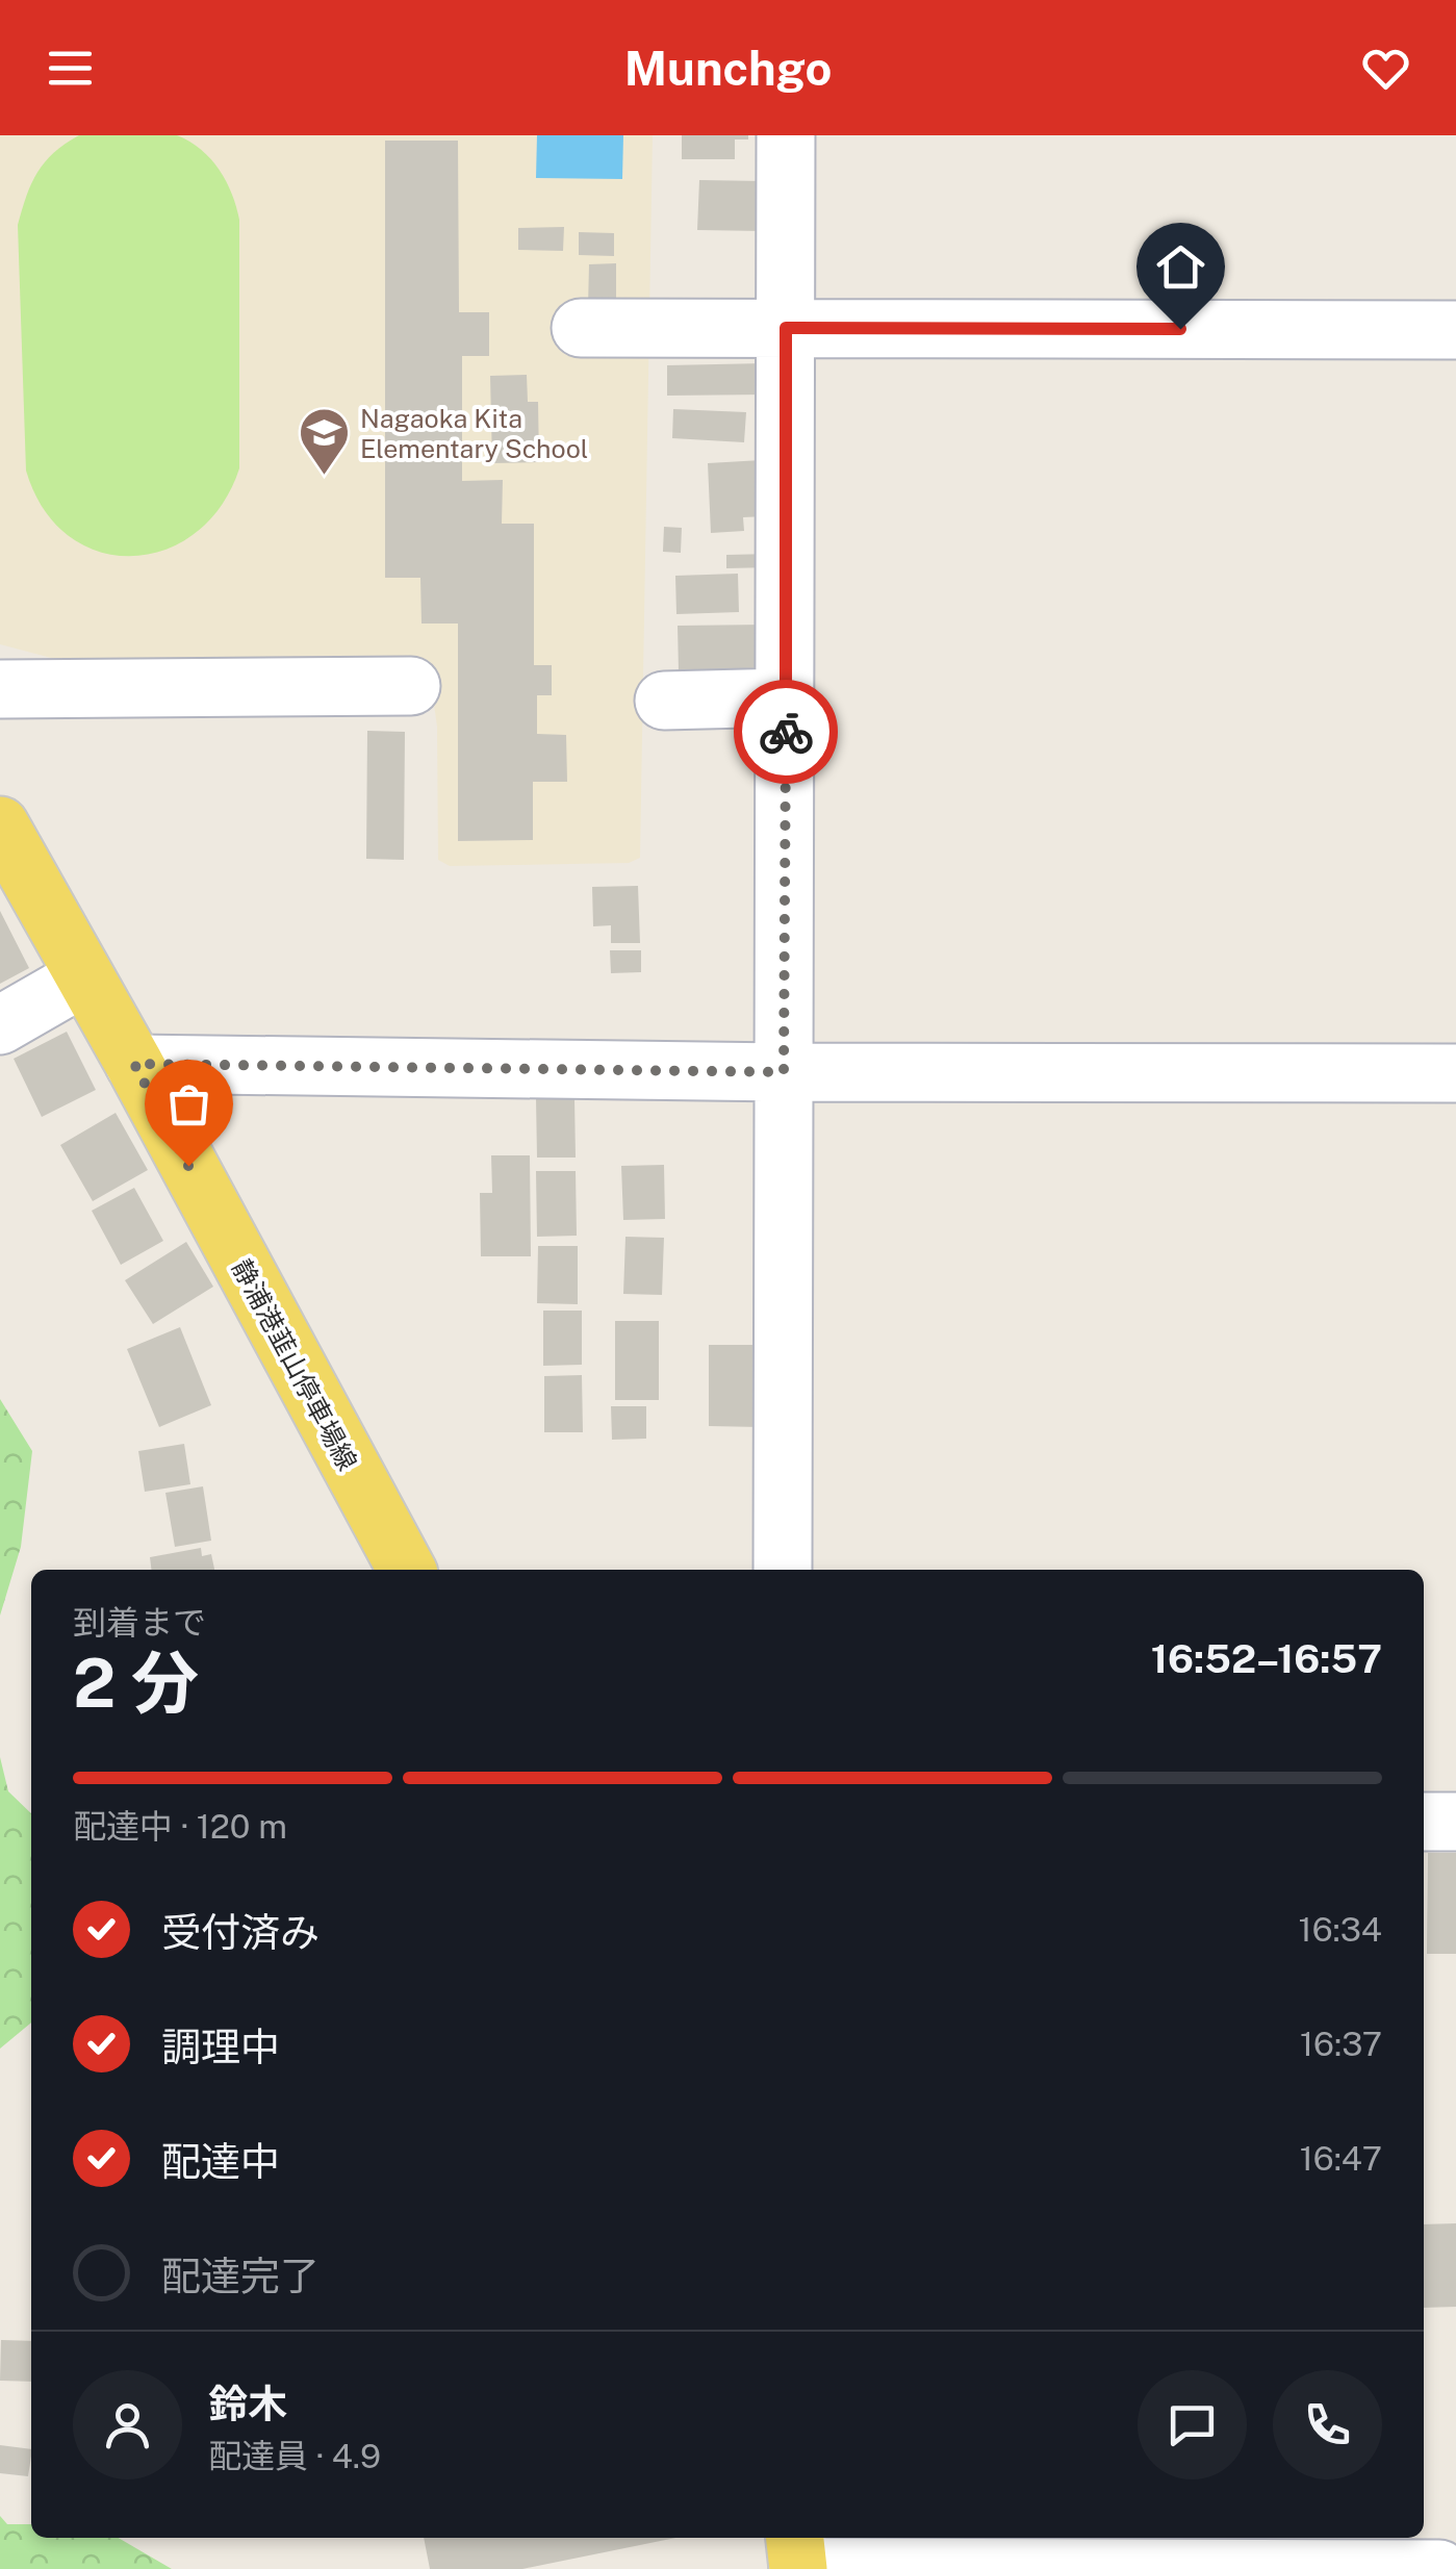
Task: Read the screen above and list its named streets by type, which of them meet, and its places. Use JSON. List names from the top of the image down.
{
  "streets": {
    "main road": ["静浦港韮山停車場線"]
  },
  "places": {
    "school or university": ["Nagaoka Kita Elementary School"]
  },
  "page": {
    "header": "Munchgo",
    "heading": ["2 分", "到着まで", "16:52–16:57"],
    "panel": ["鈴木", "配達員 · 4.9"],
    "bar": "配達中 · 120 m",
    "list": [
      ["受付済み", "16:34"],
      ["調理中", "16:37"],
      ["配達中", "16:47"],
      "配達完了"
    ]
  }
}
